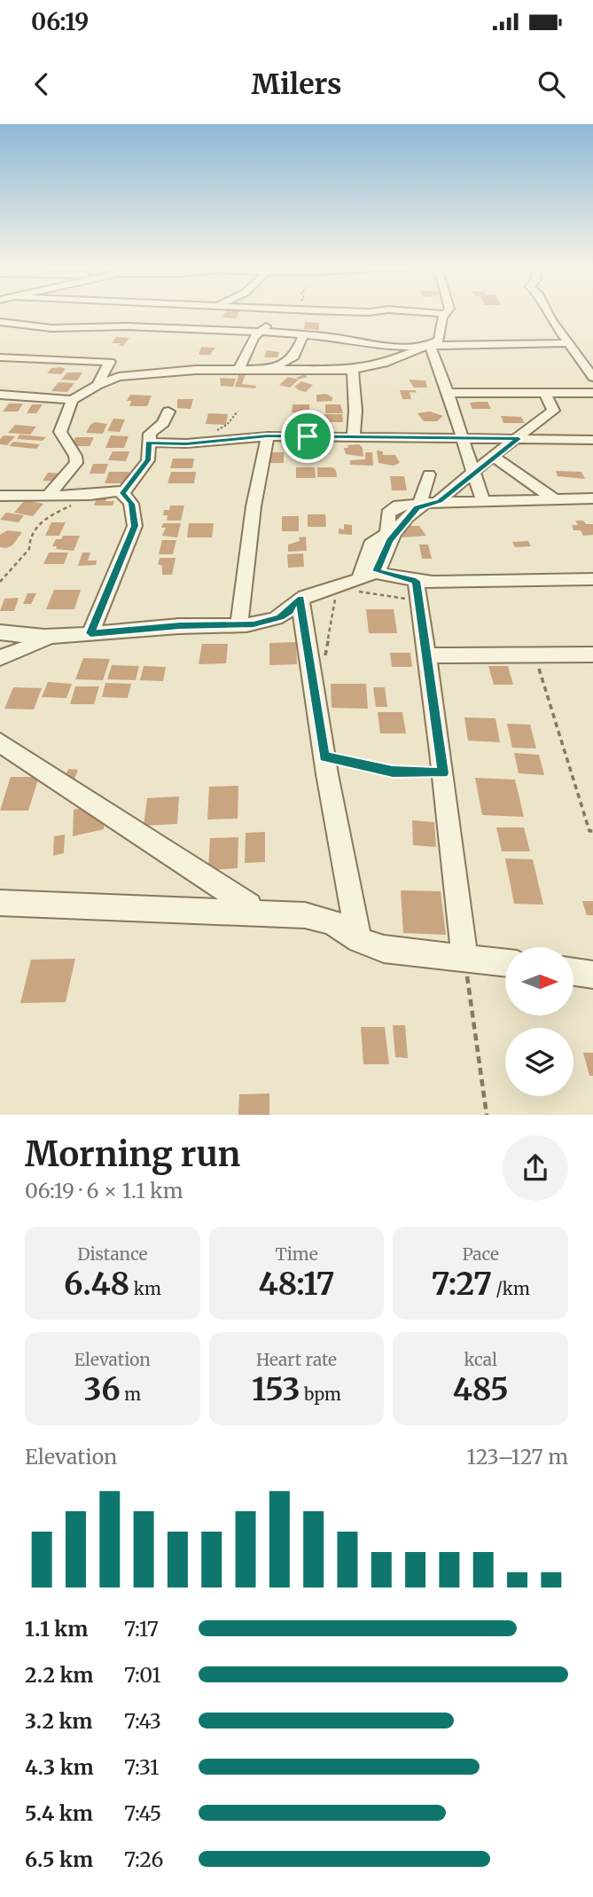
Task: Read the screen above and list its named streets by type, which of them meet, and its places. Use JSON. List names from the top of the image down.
{
  "north": "right",
  "page": {
    "status": "06:19",
    "header": "Milers",
    "heading": ["Morning run", "06:19 · 6 × 1.1 km"],
    "stats": [
      ["Distance", "6.48 km"],
      ["Time", "48:17"],
      ["Pace", "7:27 /km"],
      ["Elevation", "36 m"],
      ["Heart rate", "153 bpm"],
      ["kcal", "485"]
    ],
    "chart": ["Elevation", "123–127 m"],
    "list": [
      {
        "name": "1.1 km",
        "note": "7:17"
      },
      {
        "name": "2.2 km",
        "note": "7:01"
      },
      {
        "name": "3.2 km",
        "note": "7:43"
      },
      {
        "name": "4.3 km",
        "note": "7:31"
      },
      {
        "name": "5.4 km",
        "note": "7:45"
      },
      {
        "name": "6.5 km",
        "note": "7:26"
      }
    ]
  }
}
